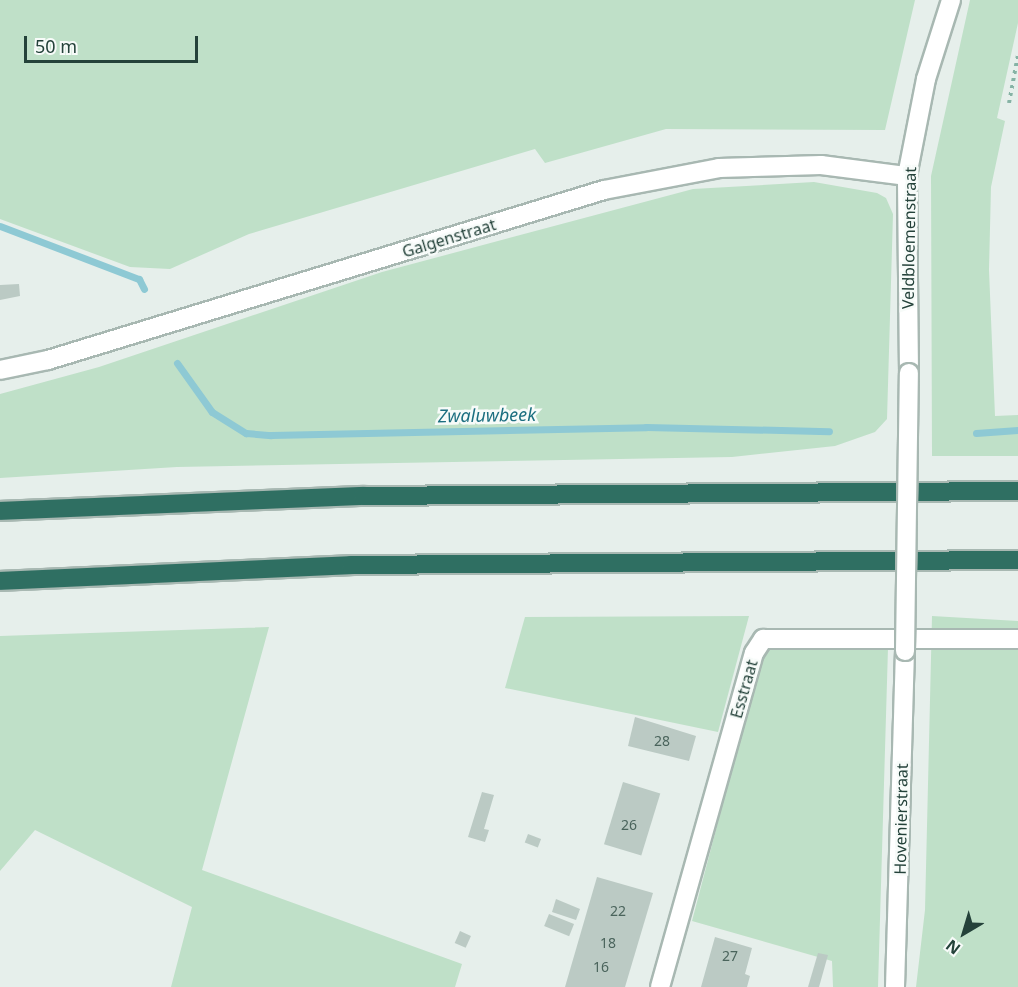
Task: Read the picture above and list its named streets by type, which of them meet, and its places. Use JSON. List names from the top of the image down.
{
  "streets": {
    "street": [
      "Galgenstraat",
      "Veldbloemenstraat",
      "Esstraat",
      "Hovenierstraat"
    ]
  },
  "crossings": [
    ["Galgenstraat", "Veldbloemenstraat"],
    ["Veldbloemenstraat", "Hovenierstraat"]
  ],
  "water": ["Zwaluwbeek"],
  "house_numbers": [
    "28",
    "26",
    "22",
    "18",
    "27",
    "16"
  ],
  "scale_bar": "50 m",
  "north": "bottom left"
}
